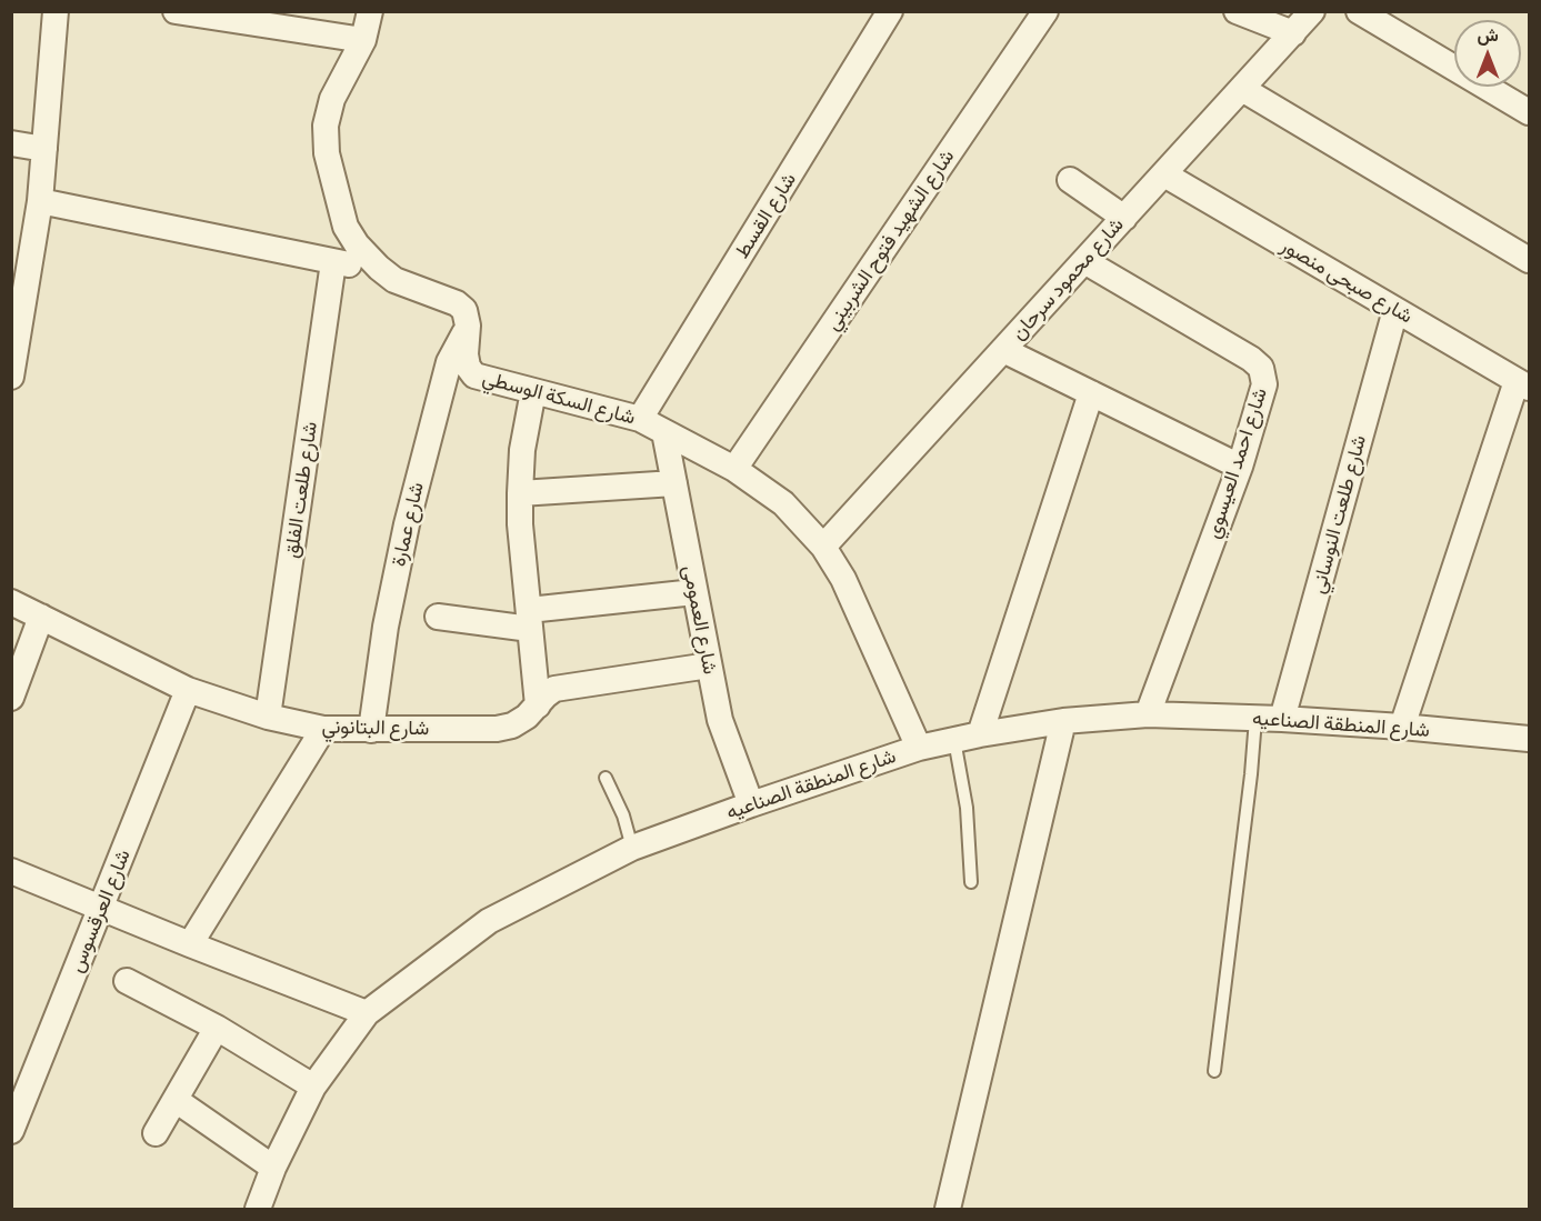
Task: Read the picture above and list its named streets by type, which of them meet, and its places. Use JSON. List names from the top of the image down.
{
  "streets": {
    "street": [
      "شارع القسط",
      "شارع الشهيد فتوح الشربيني",
      "شارع محمود سرحان",
      "شارع صبحى منصور",
      "شارع السكة الوسطي",
      "شارع احمد العيسوي",
      "شارع طلعت الفلق",
      "شارع طلعت النوساني",
      "شارع عمارة",
      "شارع العمومى",
      "شارع المنطقة الصناعيه",
      "شارع البتانوني",
      "شارع العرقسوس"
    ]
  },
  "crossings": [
    ["شارع القسط", "شارع السكة الوسطي"],
    ["شارع الشهيد فتوح الشربيني", "شارع السكة الوسطي"],
    ["شارع محمود سرحان", "شارع صبحى منصور"],
    ["شارع محمود سرحان", "شارع السكة الوسطي"],
    ["شارع محمود سرحان", "شارع احمد العيسوي"],
    ["شارع صبحى منصور", "شارع طلعت النوساني"],
    ["شارع السكة الوسطي", "شارع عمارة"],
    ["شارع السكة الوسطي", "شارع العمومى"],
    ["شارع السكة الوسطي", "شارع المنطقة الصناعيه"],
    ["شارع احمد العيسوي", "شارع المنطقة الصناعيه"],
    ["شارع طلعت الفلق", "شارع البتانوني"],
    ["شارع طلعت النوساني", "شارع المنطقة الصناعيه"],
    ["شارع عمارة", "شارع البتانوني"],
    ["شارع العمومى", "شارع المنطقة الصناعيه"],
    ["شارع العمومى", "شارع البتانوني"],
    ["شارع البتانوني", "شارع العرقسوس"]
  ],
  "north": "top"
}
